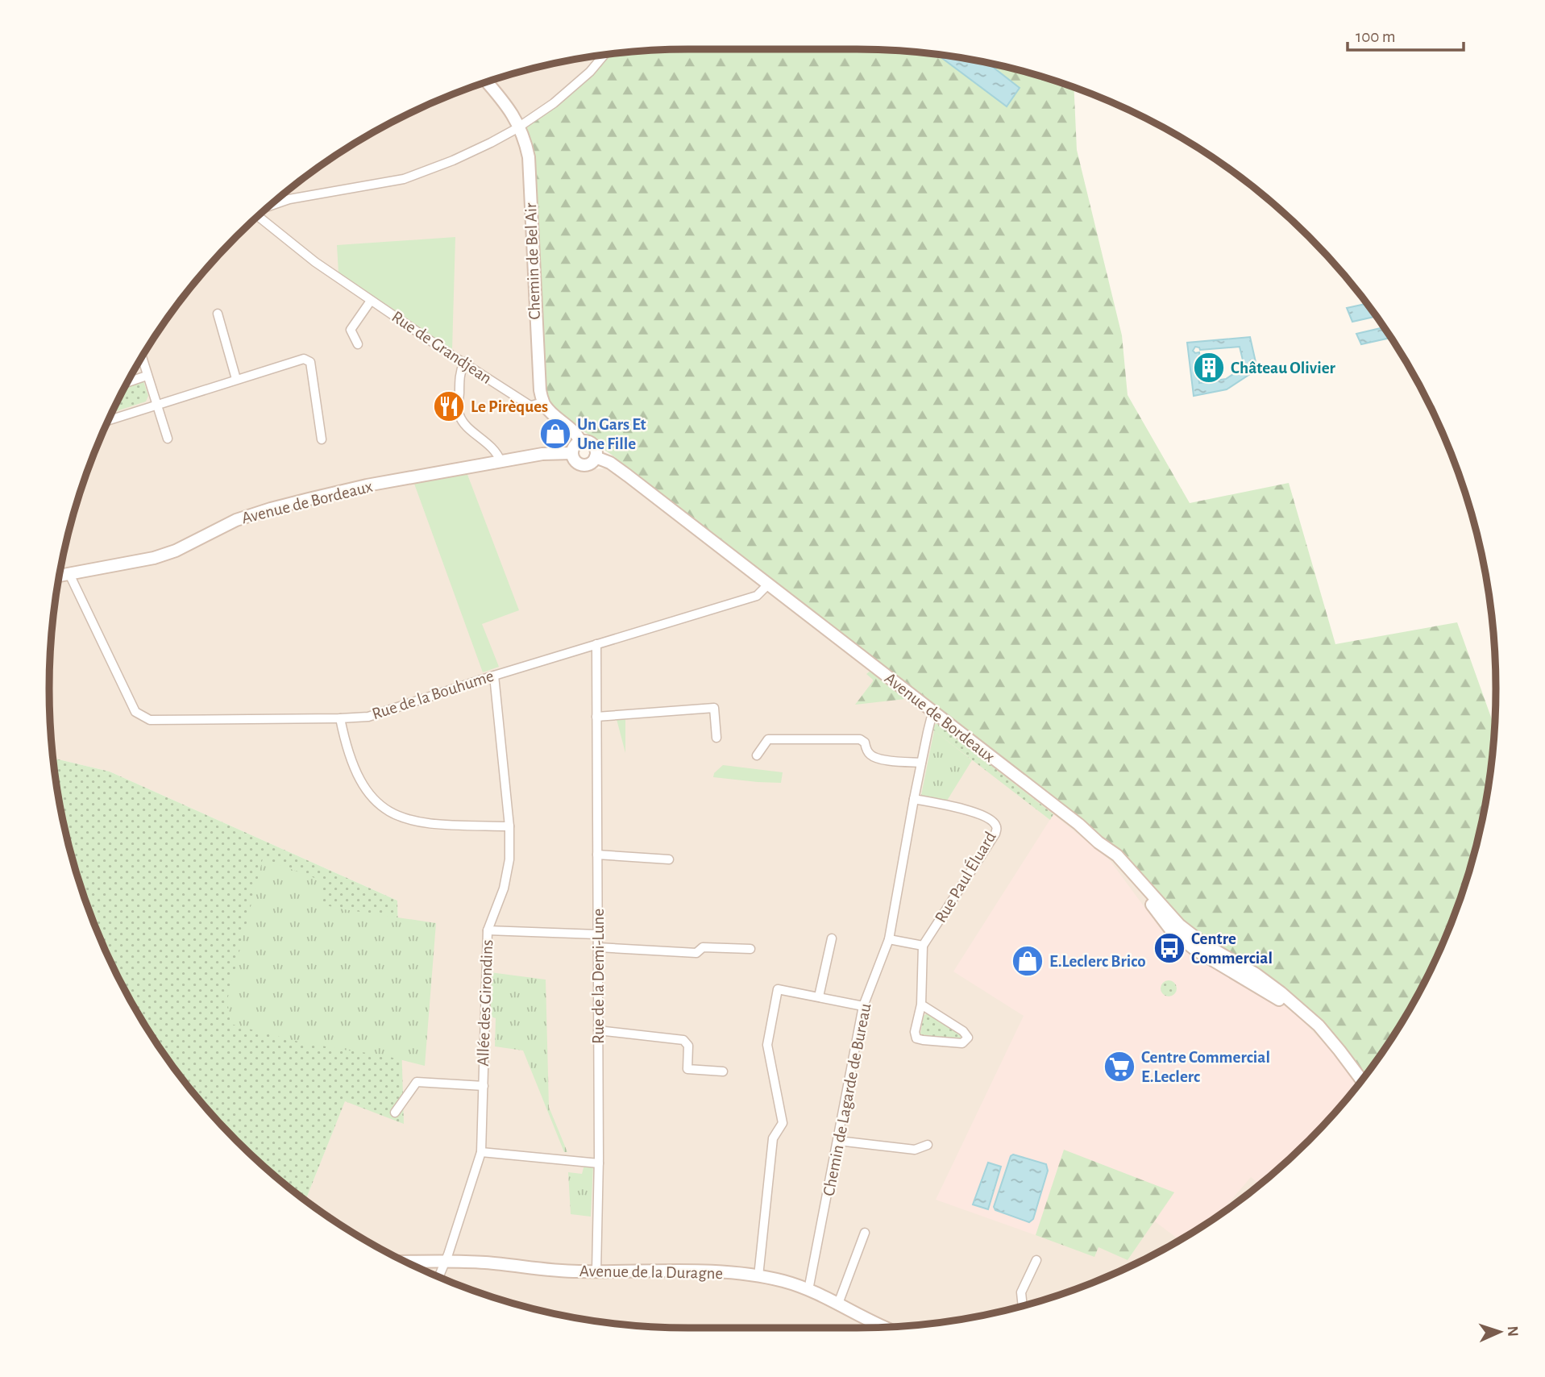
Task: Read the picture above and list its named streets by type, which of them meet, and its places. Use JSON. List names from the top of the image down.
{
  "streets": {
    "main road": ["Chemin de Bel Air", "Avenue de Bordeaux", "Avenue de la Duragne"],
    "street": [
      "Rue de Grandjean",
      "Rue de la Bouhume",
      "Rue Paul Éluard",
      "Rue de la Demi-Lune",
      "Allée des Girondins",
      "Chemin de Lagarde de Bureau"
    ]
  },
  "crossings": [
    ["Chemin de Bel Air", "Rue de Grandjean"],
    ["Avenue de Bordeaux", "Rue de la Bouhume"],
    ["Avenue de Bordeaux", "Chemin de Lagarde de Bureau"],
    ["Rue de la Bouhume", "Rue de la Demi-Lune"],
    ["Rue de la Bouhume", "Allée des Girondins"],
    ["Rue Paul Éluard", "Chemin de Lagarde de Bureau"],
    ["Rue de la Demi-Lune", "Avenue de la Duragne"],
    ["Allée des Girondins", "Avenue de la Duragne"],
    ["Chemin de Lagarde de Bureau", "Avenue de la Duragne"]
  ],
  "places": {
    "building": ["Château Olivier"],
    "restaurant": ["Le Pirèques"],
    "shop": ["Un Gars Et Une Fille", "E.Leclerc Brico"],
    "bus stop": ["Centre Commercial"],
    "supermarket": ["Centre Commercial E.Leclerc"]
  },
  "scale_bar": "100 m",
  "north": "right"
}
